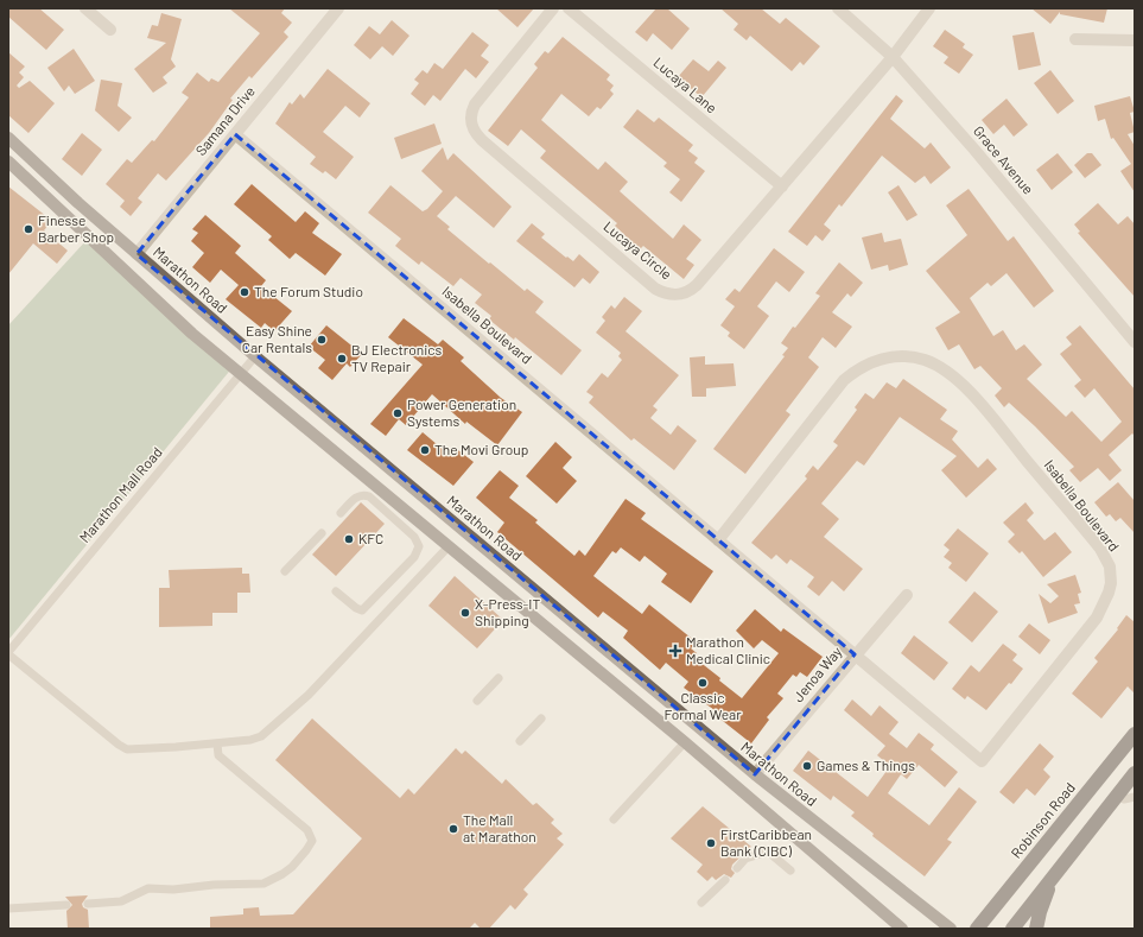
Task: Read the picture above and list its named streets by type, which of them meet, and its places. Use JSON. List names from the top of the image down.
{
  "streets": {
    "highway": ["Robinson Road"],
    "main road": ["Marathon Road"],
    "street": [
      "Lucaya Lane",
      "Samana Drive",
      "Grace Avenue",
      "Lucaya Circle",
      "Isabella Boulevard",
      "Jenoa Way"
    ],
    "lane": ["Marathon Mall Road"]
  },
  "crossings": [
    ["Lucaya Lane", "Lucaya Circle"],
    ["Samana Drive", "Marathon Road"],
    ["Samana Drive", "Isabella Boulevard"],
    ["Grace Avenue", "Lucaya Circle"],
    ["Marathon Road", "Marathon Mall Road"],
    ["Marathon Road", "Jenoa Way"],
    ["Isabella Boulevard", "Jenoa Way"]
  ],
  "places": {
    "other": [
      "Finesse Barber Shop",
      "The Forum Studio",
      "Easy Shine Car Rentals",
      "BJ Electronics TV Repair",
      "Power Generation Systems",
      "The Movi Group",
      "KFC",
      "X-Press-IT Shipping",
      "Classic Formal Wear",
      "Games & Things",
      "The Mall at Marathon",
      "FirstCaribbean Bank (CIBC)"
    ],
    "health": ["Marathon Medical Clinic"]
  }
}
